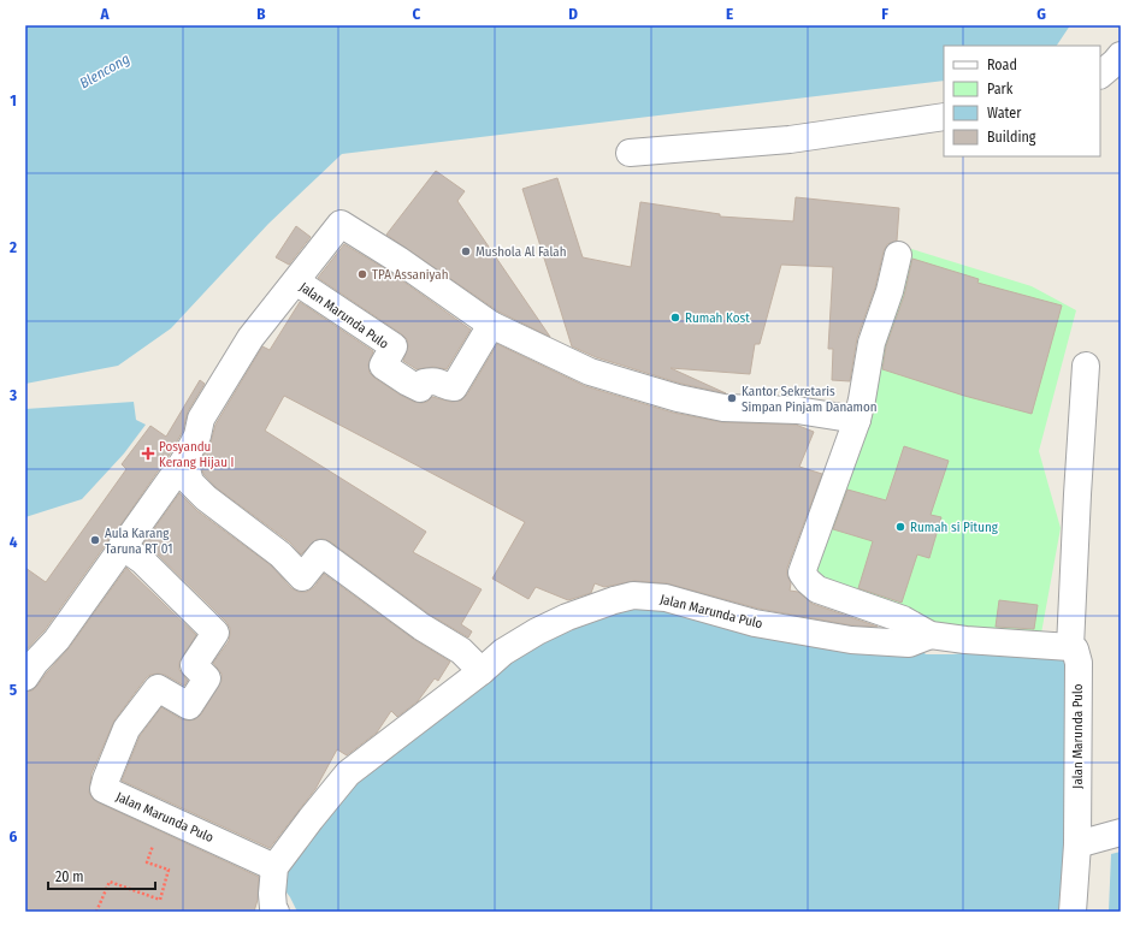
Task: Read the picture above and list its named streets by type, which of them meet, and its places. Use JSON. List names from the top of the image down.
{
  "streets": {
    "street": ["Jalan Marunda Pulo"]
  },
  "water": ["Blencong"],
  "places": {
    "other": [
      "Mushola Al Falah",
      "TPA Assaniyah",
      "Rumah Kost",
      "Kantor Sekretaris Simpan Pinjam Danamon",
      "Rumah si Pitung",
      "Aula Karang Taruna RT 01"
    ],
    "health": ["Posyandu Kerang Hijau I"]
  },
  "legend": [
    "Road",
    "Park",
    "Water",
    "Building"
  ],
  "scale_bar": "20 m",
  "grid": {
    "columns": [
      "A",
      "B",
      "C",
      "D",
      "E",
      "F",
      "G"
    ],
    "rows": [
      "1",
      "2",
      "3",
      "4",
      "5",
      "6"
    ]
  }
}
